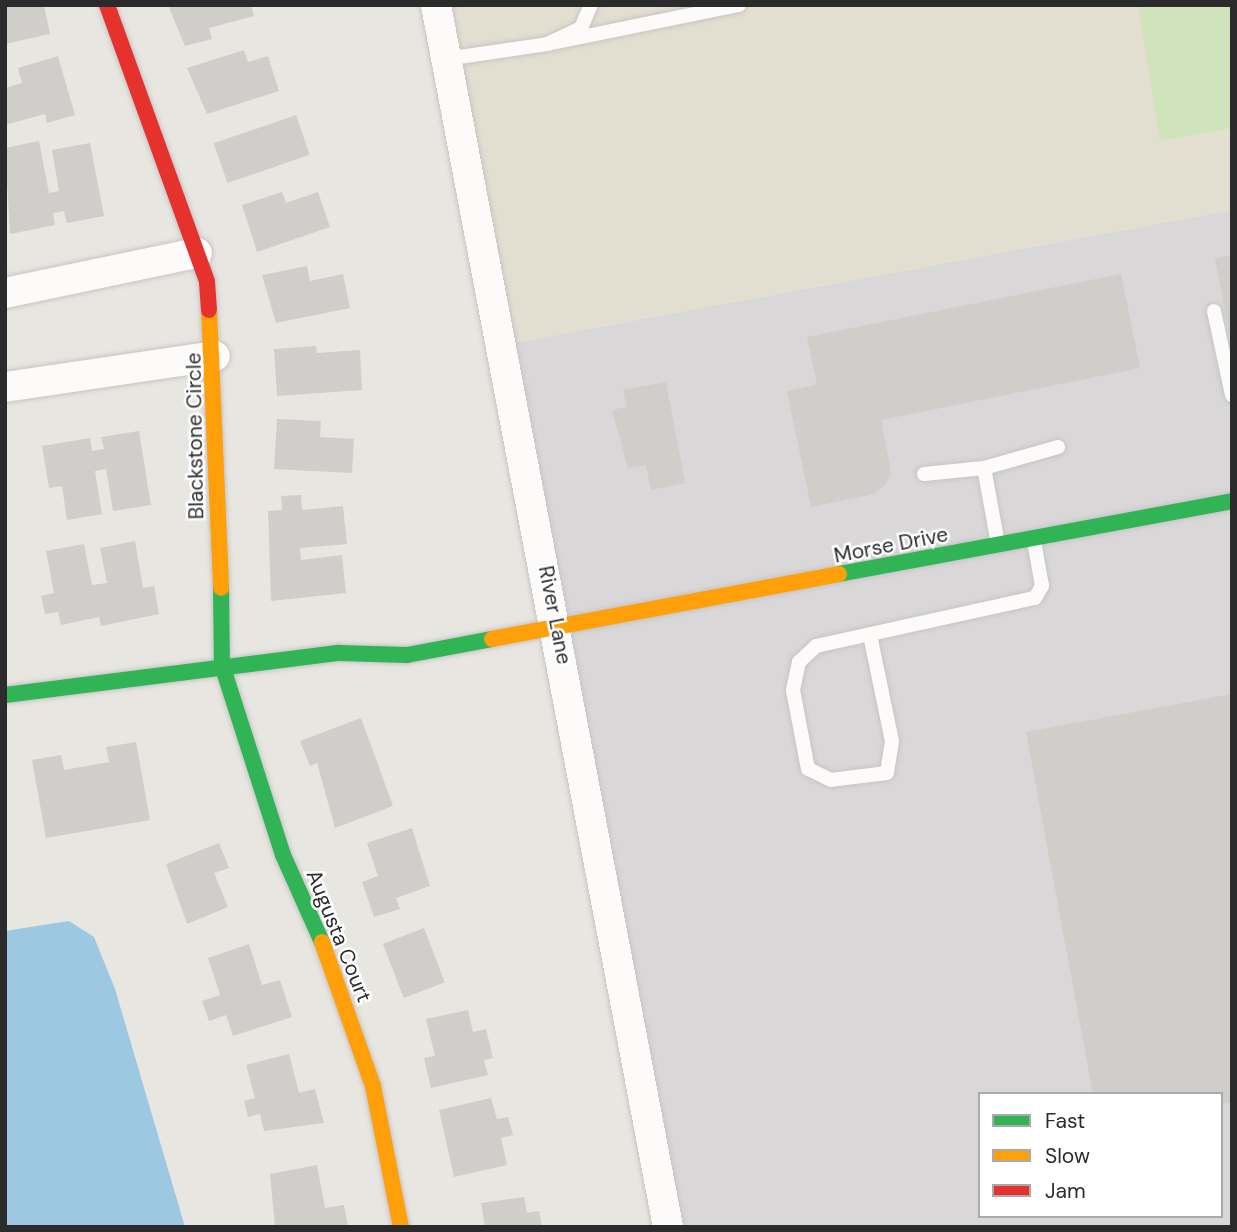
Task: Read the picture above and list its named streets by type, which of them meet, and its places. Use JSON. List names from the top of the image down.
{
  "streets": {
    "street": [
      "Blackstone Circle",
      "Morse Drive",
      "River Lane",
      "Augusta Court"
    ]
  },
  "crossings": [
    ["Blackstone Circle", "Morse Drive"],
    ["Blackstone Circle", "Augusta Court"],
    ["Morse Drive", "River Lane"],
    ["Morse Drive", "Augusta Court"]
  ],
  "legend": ["Fast", "Slow", "Jam"]
}
